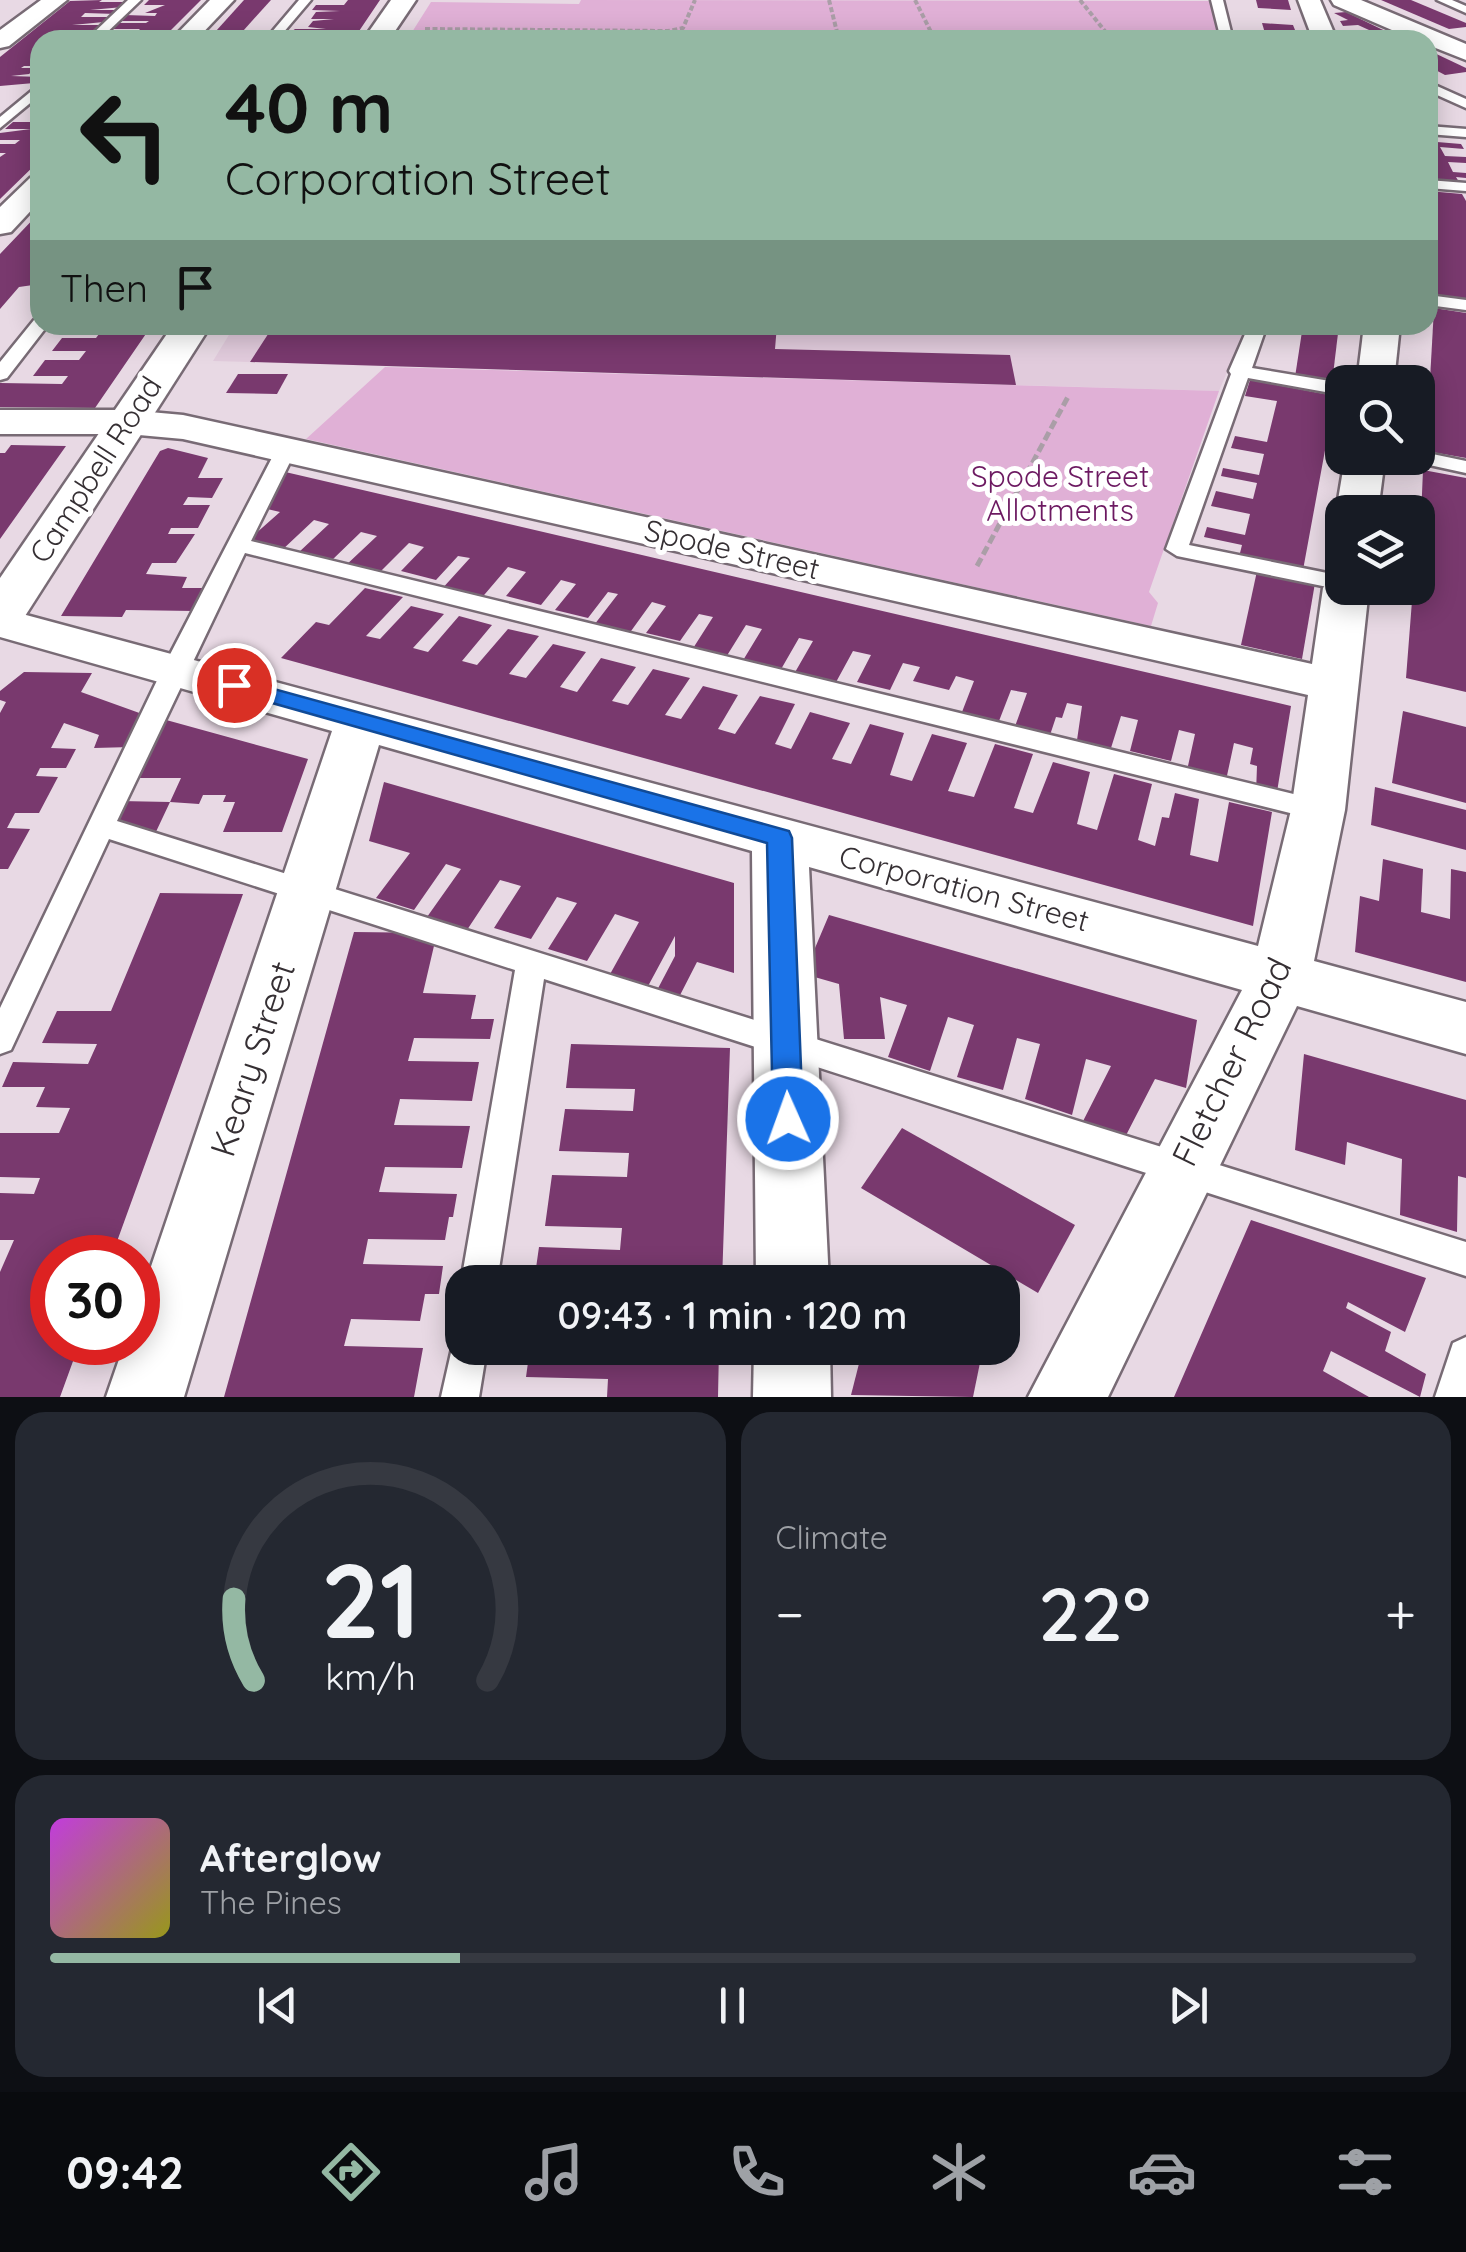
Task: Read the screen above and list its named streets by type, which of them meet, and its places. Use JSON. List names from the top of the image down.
{
  "streets": {
    "main road": ["Campbell Road"],
    "street": [
      "Spode Street",
      "Corporation Street",
      "Keary Street",
      "Fletcher Road"
    ]
  },
  "crossings": [
    ["Campbell Road", "Spode Street"],
    ["Campbell Road", "Corporation Street"],
    ["Spode Street", "Fletcher Road"],
    ["Corporation Street", "Keary Street"],
    ["Corporation Street", "Fletcher Road"]
  ],
  "parks": ["Spode Street Allotments"],
  "page": {
    "turn": ["40 m", "Corporation Street"],
    "then": "Then",
    "limit": "30",
    "trip": "09:43 · 1 min · 120 m",
    "tile": "Climate",
    "heat": ["−", "22°", "+"],
    "song": ["Afterglow", "The Pines"],
    "tabs": "09:42",
    "gauge": ["21", "km/h"]
  }
}
